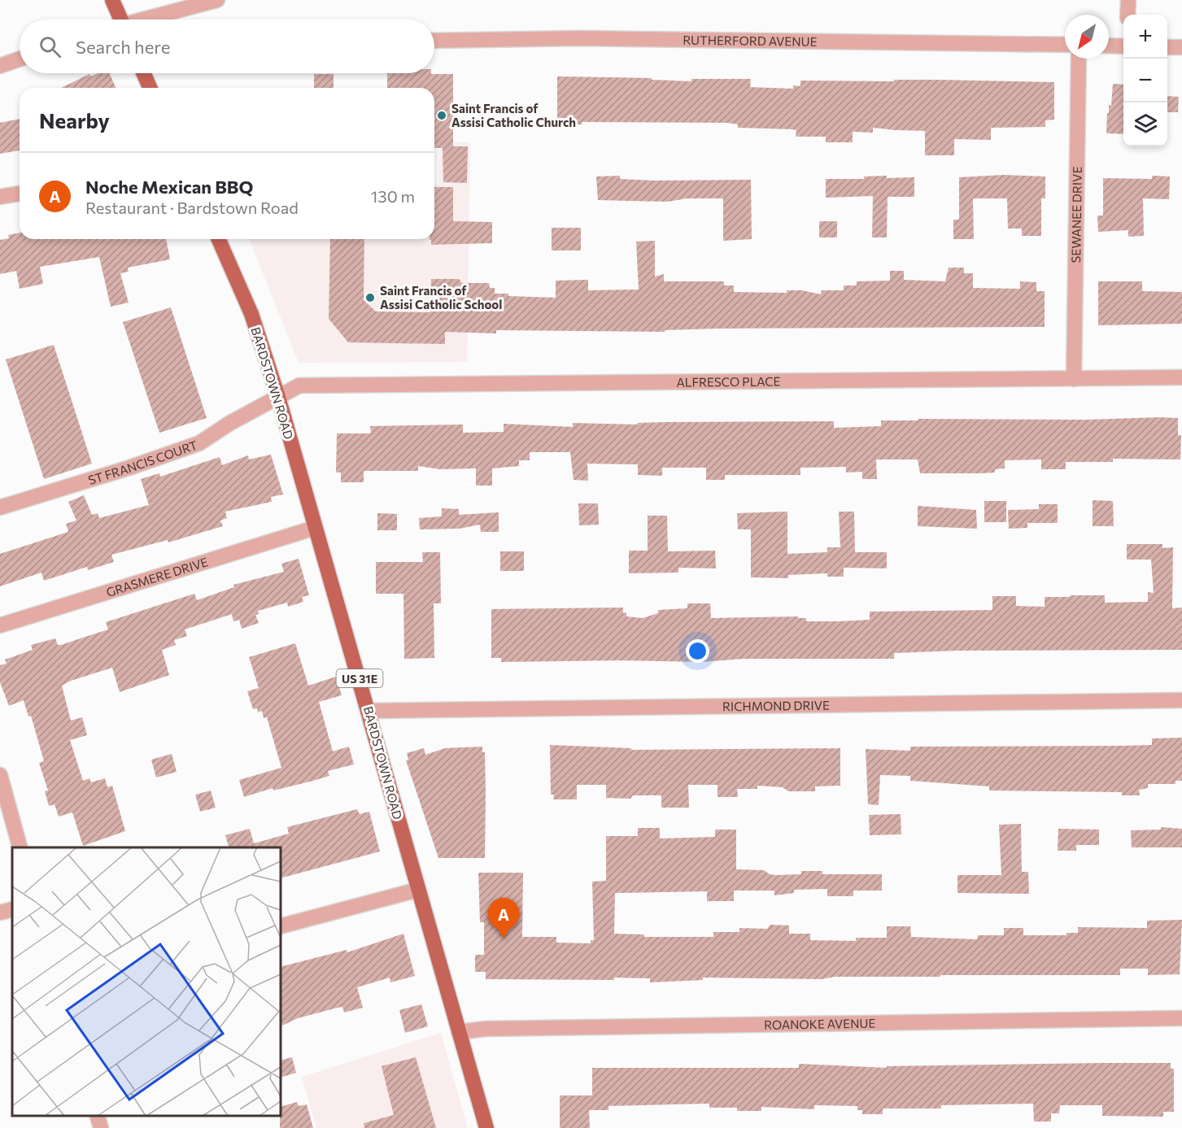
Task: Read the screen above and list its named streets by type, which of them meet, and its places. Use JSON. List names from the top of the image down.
{
  "streets": {
    "main road": ["BARDSTOWN ROAD", "US 31E"],
    "street": [
      "RUTHERFORD AVENUE",
      "SEWANEE DRIVE",
      "ALFRESCO PLACE",
      "ST FRANCIS COURT",
      "GRASMERE DRIVE",
      "RICHMOND DRIVE",
      "ROANOKE AVENUE"
    ]
  },
  "crossings": [
    ["SEWANEE DRIVE", "ALFRESCO PLACE"],
    ["ALFRESCO PLACE", "BARDSTOWN ROAD"],
    ["ALFRESCO PLACE", "ST FRANCIS COURT"],
    ["BARDSTOWN ROAD", "ST FRANCIS COURT"],
    ["BARDSTOWN ROAD", "GRASMERE DRIVE"],
    ["BARDSTOWN ROAD", "RICHMOND DRIVE"],
    ["BARDSTOWN ROAD", "ROANOKE AVENUE"]
  ],
  "places": ["Saint Francis of Assisi Catholic Church", "Saint Francis of Assisi Catholic School"],
  "north": "bottom left",
  "page": {
    "map_buttons": ["+", "−"],
    "search": "Search here",
    "heading": "Nearby",
    "list": [
      {
        "mark": "A",
        "name": "Noche Mexican BBQ",
        "note": "Restaurant · Bardstown Road",
        "value": "130 m"
      }
    ],
    "pins": "A"
  }
}
